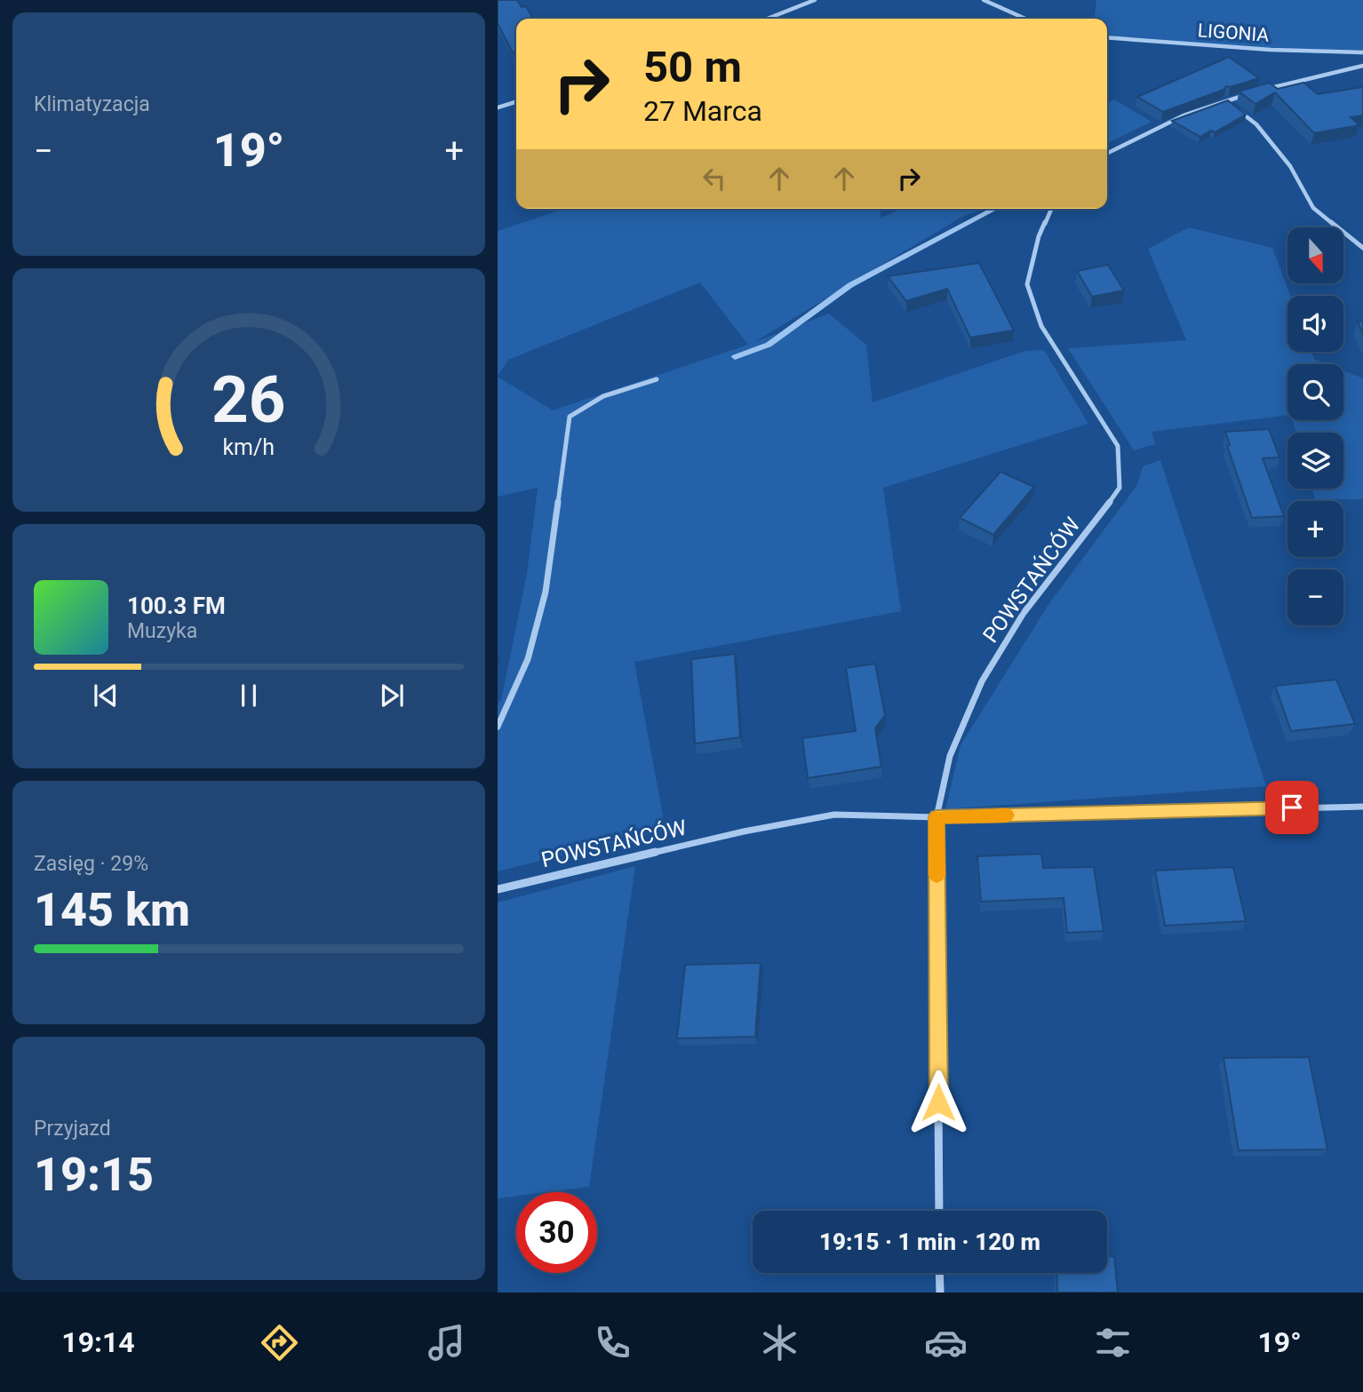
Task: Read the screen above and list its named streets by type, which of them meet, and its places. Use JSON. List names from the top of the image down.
{
  "streets": {
    "street": ["LIGONIA", "POWSTAŃCÓW"]
  },
  "north": "bottom",
  "page": {
    "tile": [
      "Klimatyzacja",
      ["Zasięg · 29%", "145 km"],
      ["Przyjazd", "19:15"]
    ],
    "turn": ["50 m", "27 Marca"],
    "heat": ["−", "19°", "+"],
    "map_buttons": ["+", "−"],
    "song": ["100.3 FM", "Muzyka"],
    "limit": "30",
    "trip": "19:15 · 1 min · 120 m",
    "tabs": ["19:14", "19°"],
    "gauge": ["26", "km/h"]
  }
}
